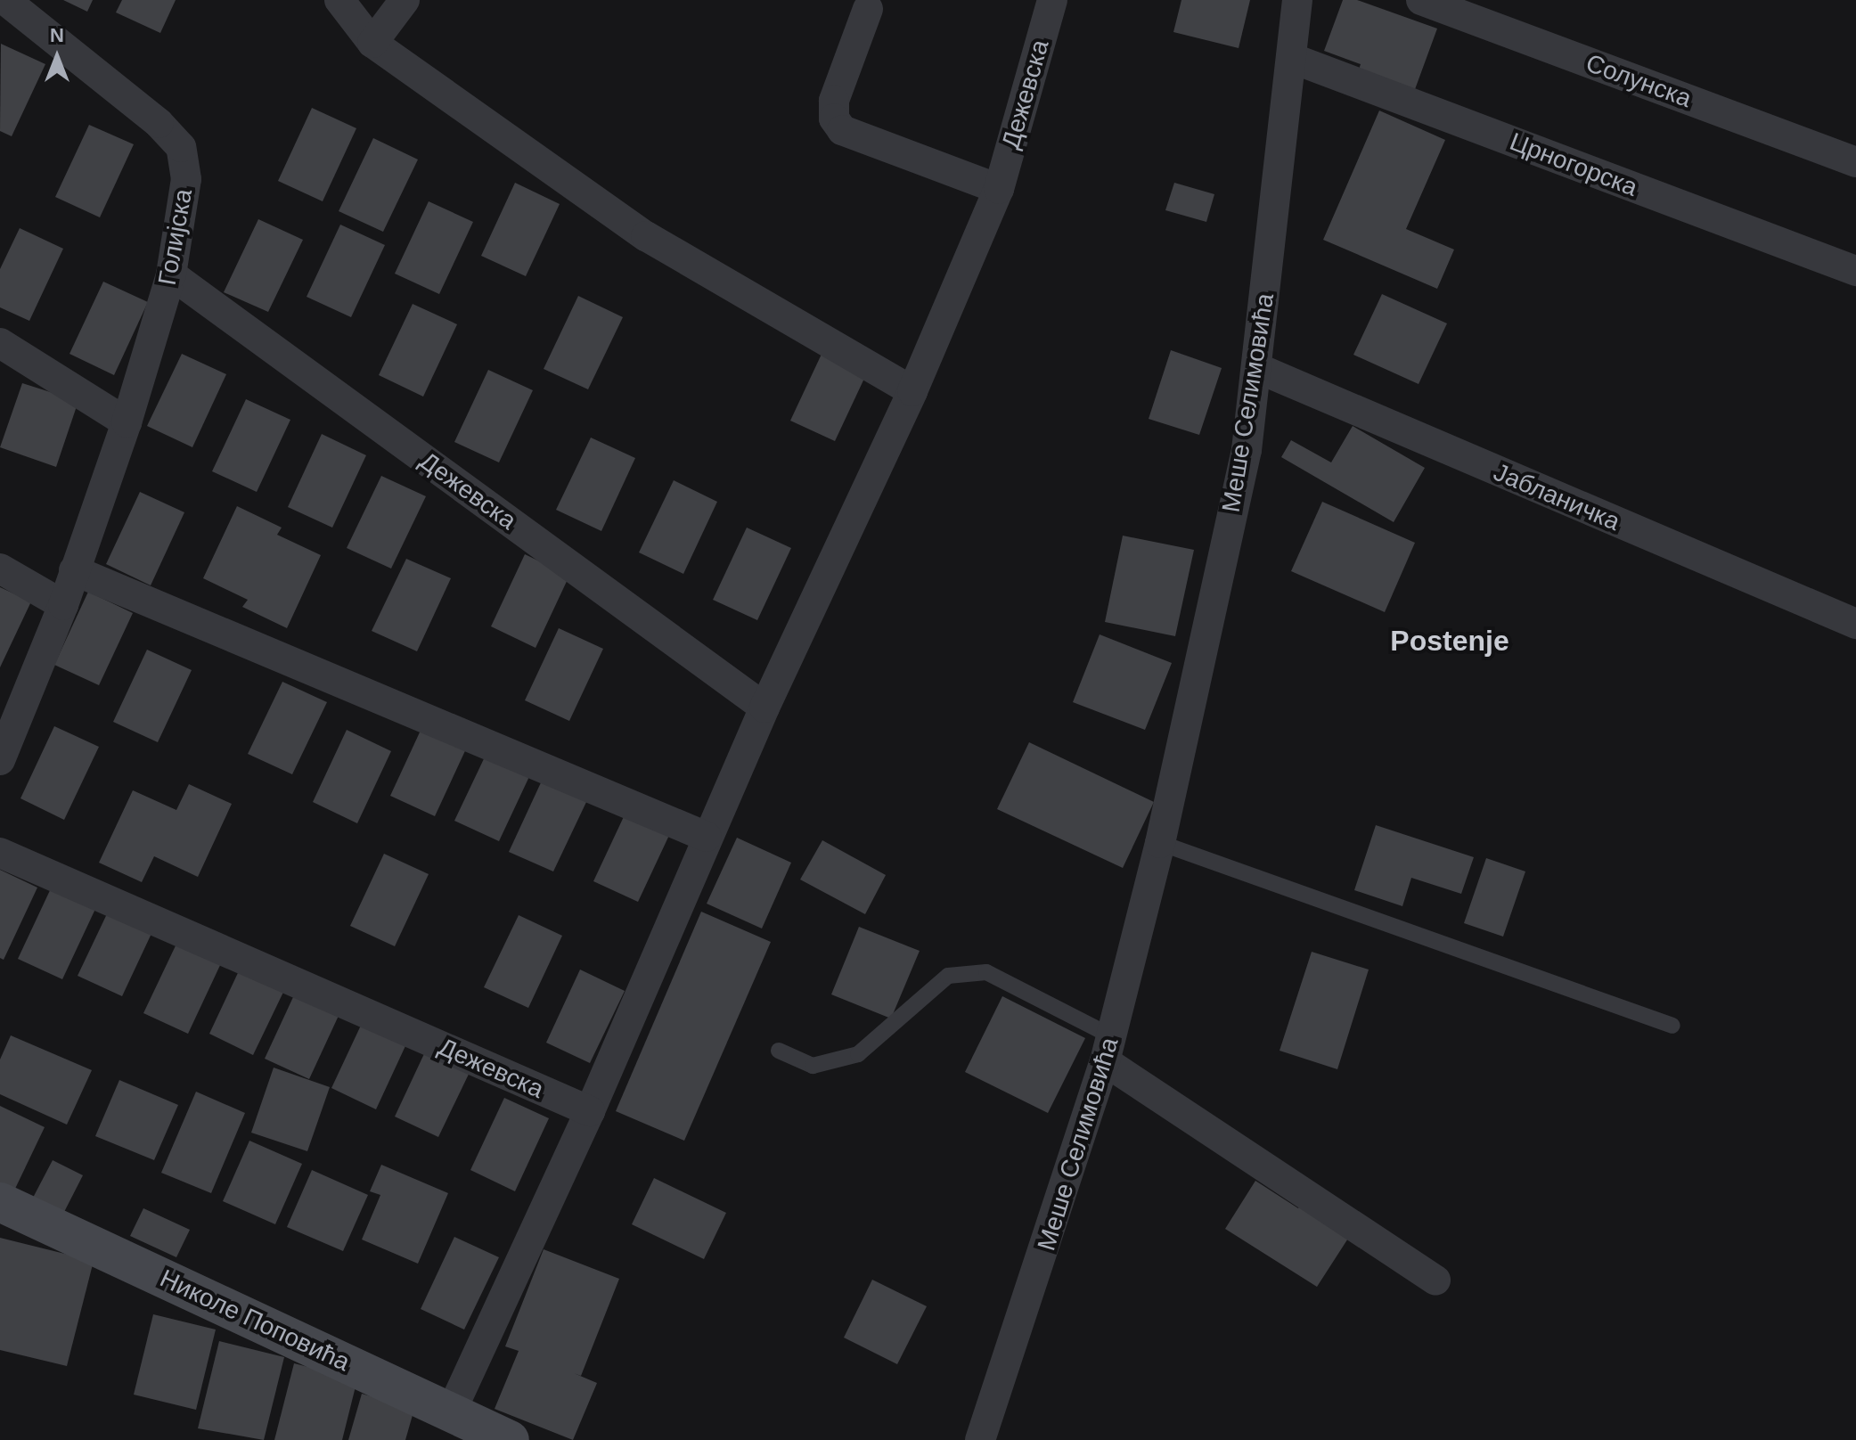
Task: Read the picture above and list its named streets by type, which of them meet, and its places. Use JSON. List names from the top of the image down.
{
  "streets": {
    "main road": ["Николе Поповића"],
    "street": [
      "Солунска",
      "Дежевска",
      "Црногорска",
      "Голијска",
      "Меше Селимовића",
      "Јабланичка"
    ]
  },
  "crossings": [
    ["Дежевска", "Голијска"],
    ["Дежевска", "Николе Поповића"],
    ["Црногорска", "Меше Селимовића"],
    ["Меше Селимовића", "Јабланичка"]
  ],
  "districts": ["Postenje"],
  "north": "top"
}
